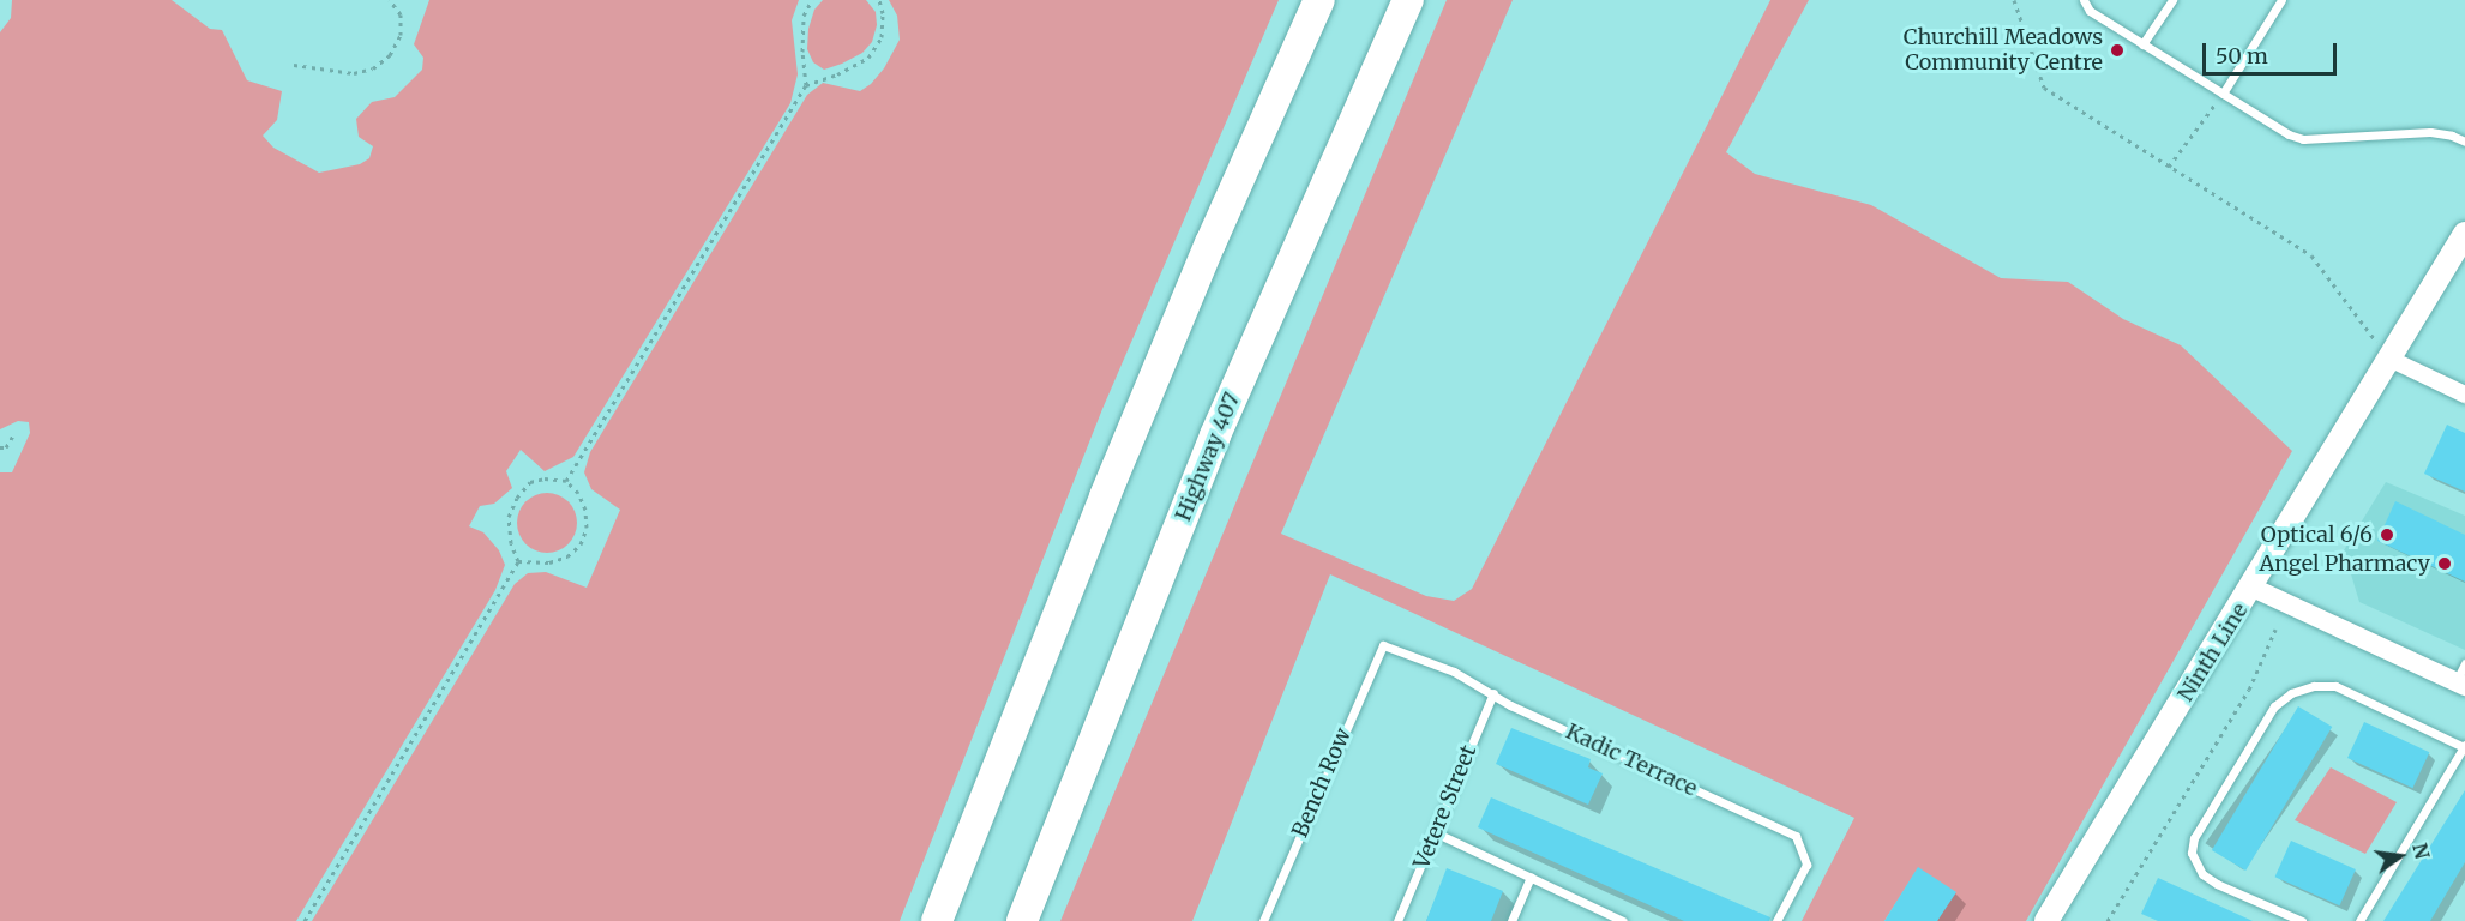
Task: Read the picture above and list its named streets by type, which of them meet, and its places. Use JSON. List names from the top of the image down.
{
  "streets": {
    "highway": ["Highway 407"],
    "main road": ["Ninth Line"],
    "lane": ["Kadic Terrace", "Bench Row", "Vetere Street"]
  },
  "crossings": [
    ["Kadic Terrace", "Bench Row"],
    ["Kadic Terrace", "Vetere Street"]
  ],
  "places": ["Churchill Meadows Community Centre", "Optical 6/6", "Angel Pharmacy"],
  "scale_bar": "50 m",
  "north": "right"
}
